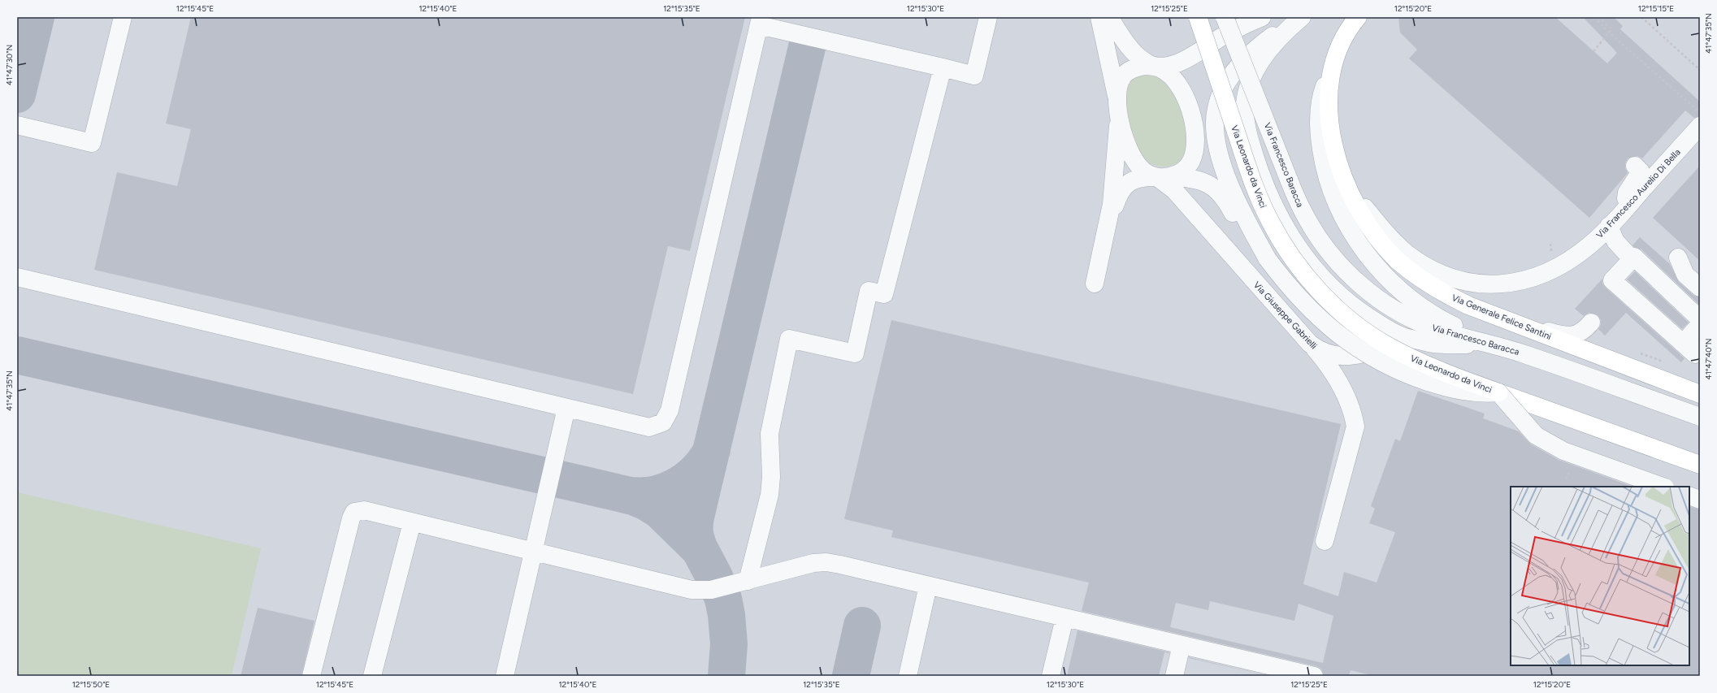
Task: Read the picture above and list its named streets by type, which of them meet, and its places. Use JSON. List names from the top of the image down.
{
  "streets": {
    "main road": ["Via Leonardo da Vinci", "Via Generale Felice Santini"],
    "street": ["Via Francesco Baracca", "Via Francesco Aurelio Di Bella", "Via Giuseppe Gabrielli"]
  },
  "crossings": [
    ["Via Francesco Baracca", "Via Giuseppe Gabrielli"],
    ["Via Francesco Aurelio Di Bella", "Via Generale Felice Santini"]
  ],
  "coordinates": [
    "12°15'45\"E",
    "12°15'40\"E",
    "12°15'35\"E",
    "12°15'30\"E",
    "12°15'25\"E",
    "12°15'20\"E",
    "12°15'15\"E",
    "41°47'35\"N",
    "41°47'30\"N",
    "41°47'40\"N",
    "12°15'50\"E"
  ]
}
